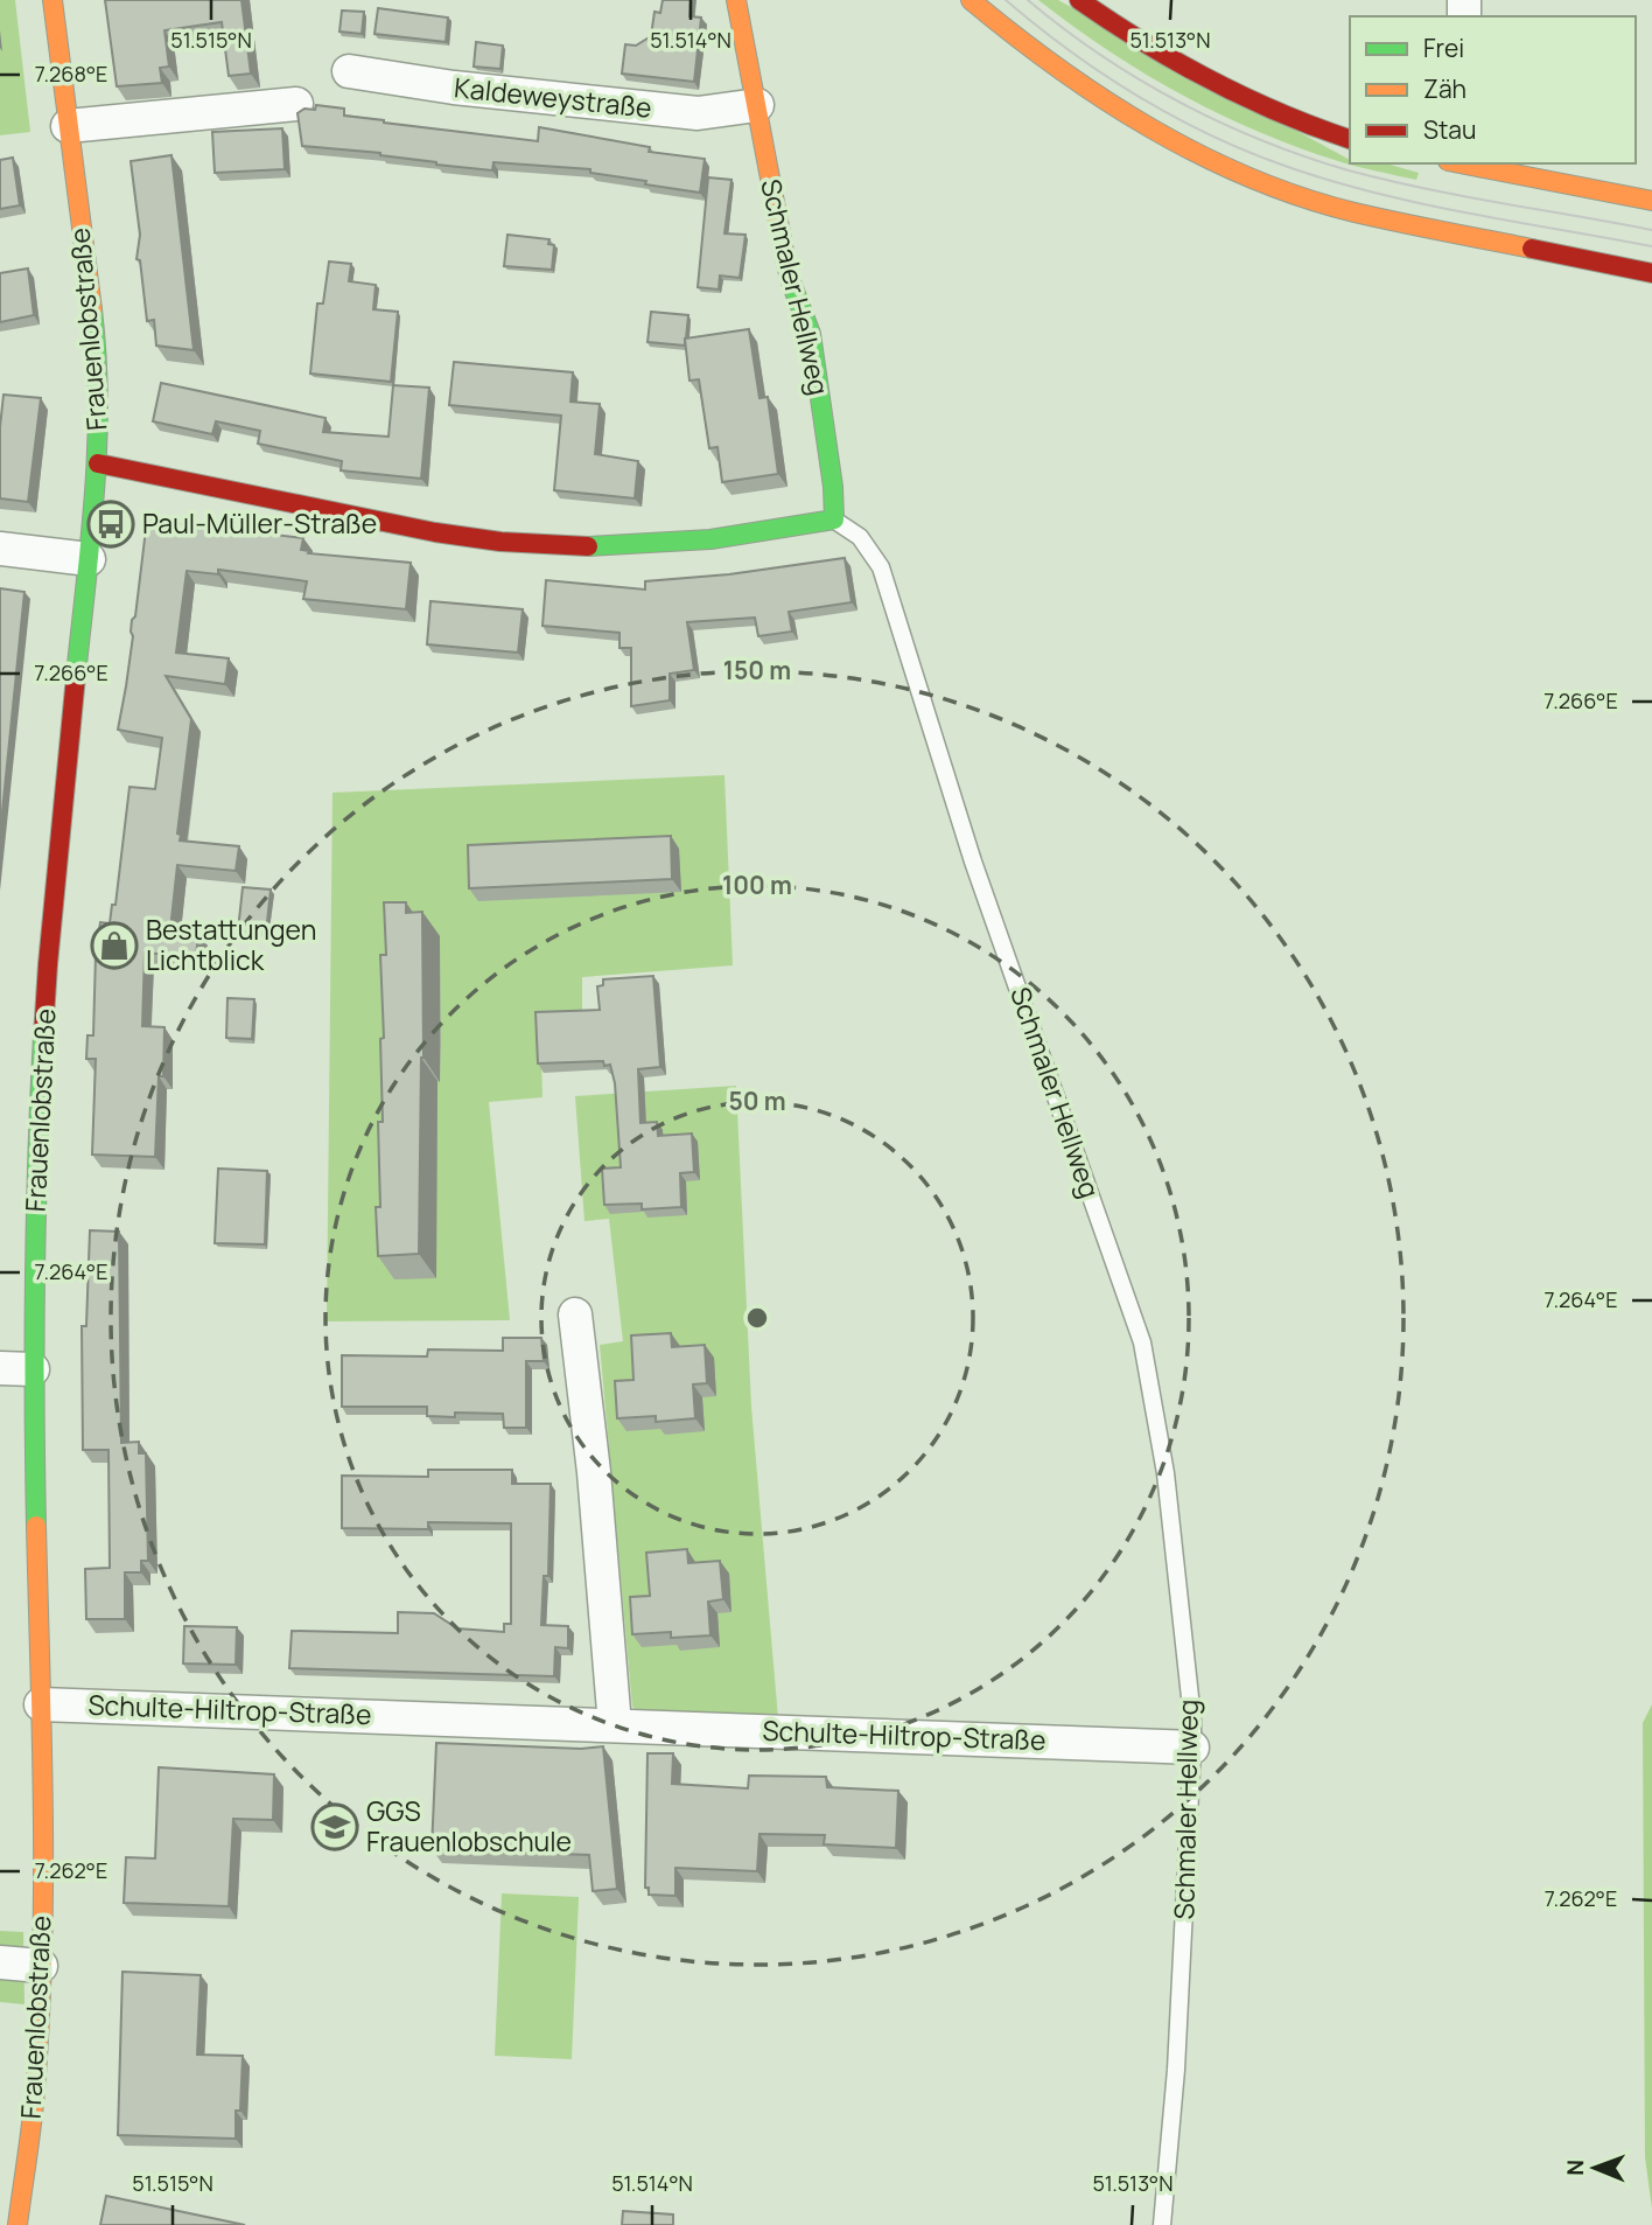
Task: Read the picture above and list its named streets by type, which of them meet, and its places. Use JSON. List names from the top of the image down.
{
  "streets": {
    "street": [
      "Kaldeweystraße",
      "Schmaler Hellweg",
      "Frauenlobstraße",
      "Schulte-Hiltrop-Straße"
    ]
  },
  "crossings": [
    ["Kaldeweystraße", "Schmaler Hellweg"],
    ["Schmaler Hellweg", "Schulte-Hiltrop-Straße"],
    ["Frauenlobstraße", "Schulte-Hiltrop-Straße"]
  ],
  "places": {
    "bus stop": ["Paul-Müller-Straße"],
    "shop": ["Bestattungen Lichtblick"],
    "school or university": ["GGS Frauenlobschule"]
  },
  "legend": ["Frei", "Zäh", "Stau"],
  "north": "left",
  "coordinates": [
    "51.515°N",
    "51.514°N",
    "51.513°N",
    "7.268°E",
    "7.266°E",
    "7.264°E",
    "7.262°E"
  ],
  "rings": ["150 m", "100 m", "50 m"]
}
